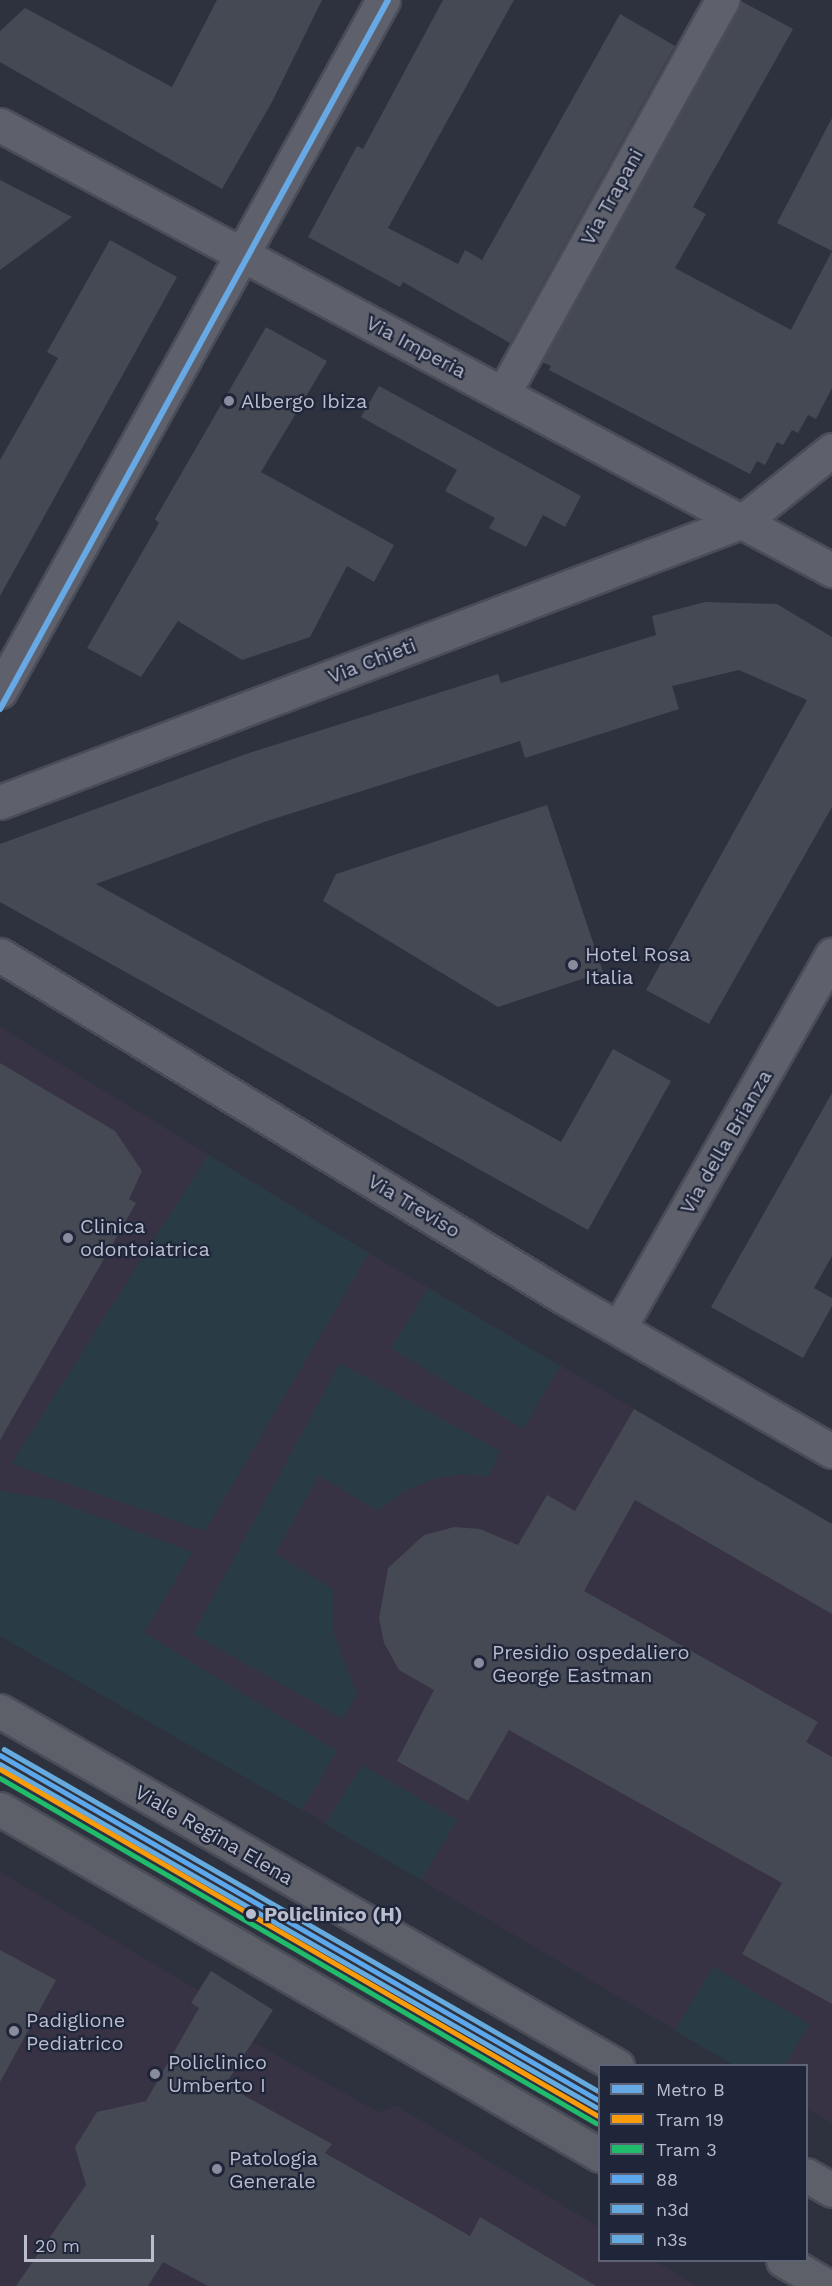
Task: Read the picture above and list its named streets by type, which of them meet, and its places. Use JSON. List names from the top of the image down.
{
  "streets": {
    "main road": ["Viale Regina Elena"],
    "street": [
      "Via Trapani",
      "Via Imperia",
      "Via Chieti",
      "Via della Brianza",
      "Via Treviso"
    ]
  },
  "crossings": [
    ["Via Trapani", "Via Imperia"],
    ["Via Imperia", "Via Chieti"],
    ["Via della Brianza", "Via Treviso"]
  ],
  "places": [
    "Albergo Ibiza",
    "Hotel Rosa Italia",
    "Clinica odontoiatrica",
    "Presidio ospedaliero George Eastman",
    "Policlinico (H)",
    "Padiglione Pediatrico",
    "Policlinico Umberto I",
    "Patologia Generale"
  ],
  "lines": [
    "metro line B",
    "transit line n3s",
    "transit line 88",
    "transit line n3d",
    "tram line 19",
    "tram line 3"
  ],
  "legend": [
    "Metro B",
    "Tram 19",
    "Tram 3",
    "88",
    "n3d",
    "n3s"
  ],
  "scale_bar": "20 m"
}
